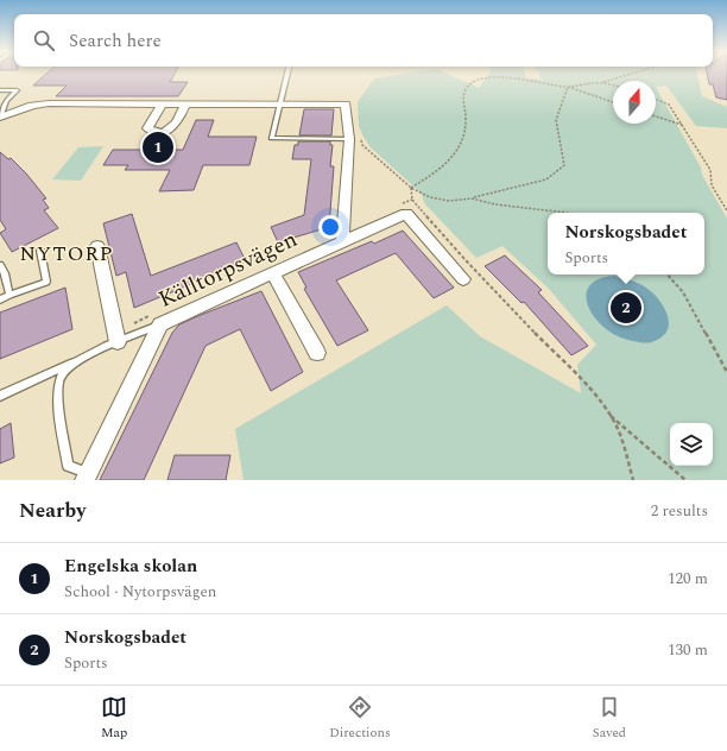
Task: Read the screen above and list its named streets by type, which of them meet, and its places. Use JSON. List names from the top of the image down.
{
  "streets": {
    "street": ["Källtorpsvägen"]
  },
  "districts": ["NYTORP"],
  "north": "top",
  "page": {
    "search": "Search here",
    "pins": ["1", "2"],
    "popup": ["Norskogsbadet", "Sports"],
    "heading": ["Nearby", "2 results"],
    "list": [
      {
        "mark": "1",
        "name": "Engelska skolan",
        "note": "School · Nytorpsvägen",
        "value": "120 m"
      },
      {
        "mark": "2",
        "name": "Norskogsbadet",
        "note": "Sports",
        "value": "130 m"
      }
    ],
    "nav": ["Map", "Directions", "Saved"]
  }
}
